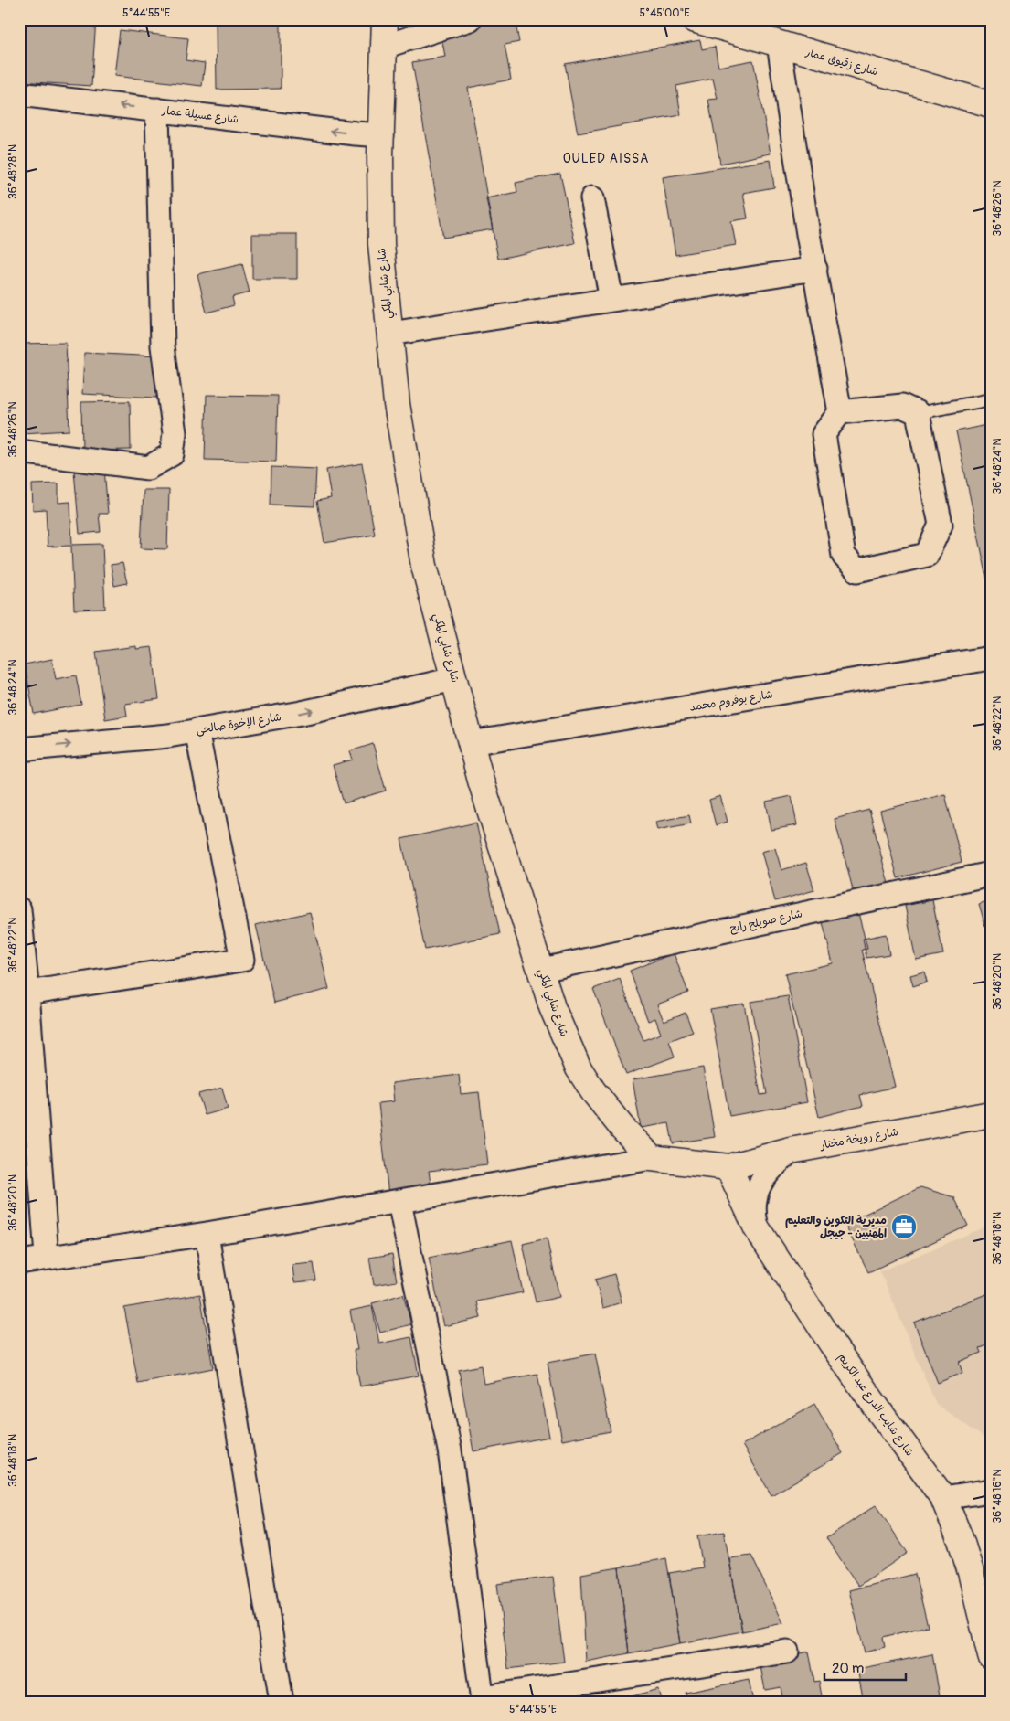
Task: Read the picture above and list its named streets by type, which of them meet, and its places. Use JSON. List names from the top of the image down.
{
  "streets": {
    "main road": [
      "شارع زقيوق عمار",
      "شارع شابي المكي",
      "شارع رويخة مختار",
      "شارع شايب الدرع عبد الكريم"
    ],
    "street": [
      "شارع عسيلة عمار",
      "شارع بوفروم محمد",
      "شارع الإخوة صالحي",
      "شارع صويلح رابح"
    ]
  },
  "crossings": [
    ["شارع عسيلة عمار", "شارع شابي المكي"],
    ["شارع شابي المكي", "شارع بوفروم محمد"],
    ["شارع شابي المكي", "شارع الإخوة صالحي"],
    ["شارع شابي المكي", "شارع صويلح رابح"],
    ["شارع رويخة مختار", "شارع شايب الدرع عبد الكريم"]
  ],
  "one_way": ["شارع عسيلة عمار", "شارع الإخوة صالحي"],
  "districts": ["OULED AISSA"],
  "places": {
    "office": ["مديرية التكوين والتعليم المهنيين - جيجل"]
  },
  "scale_bar": "20 m",
  "coordinates": [
    "5°44'55\"E",
    "5°45'00\"E",
    "36°48'28\"N",
    "36°48'26\"N",
    "36°48'24\"N",
    "36°48'22\"N",
    "36°48'20\"N",
    "36°48'18\"N",
    "36°48'16\"N"
  ]
}
